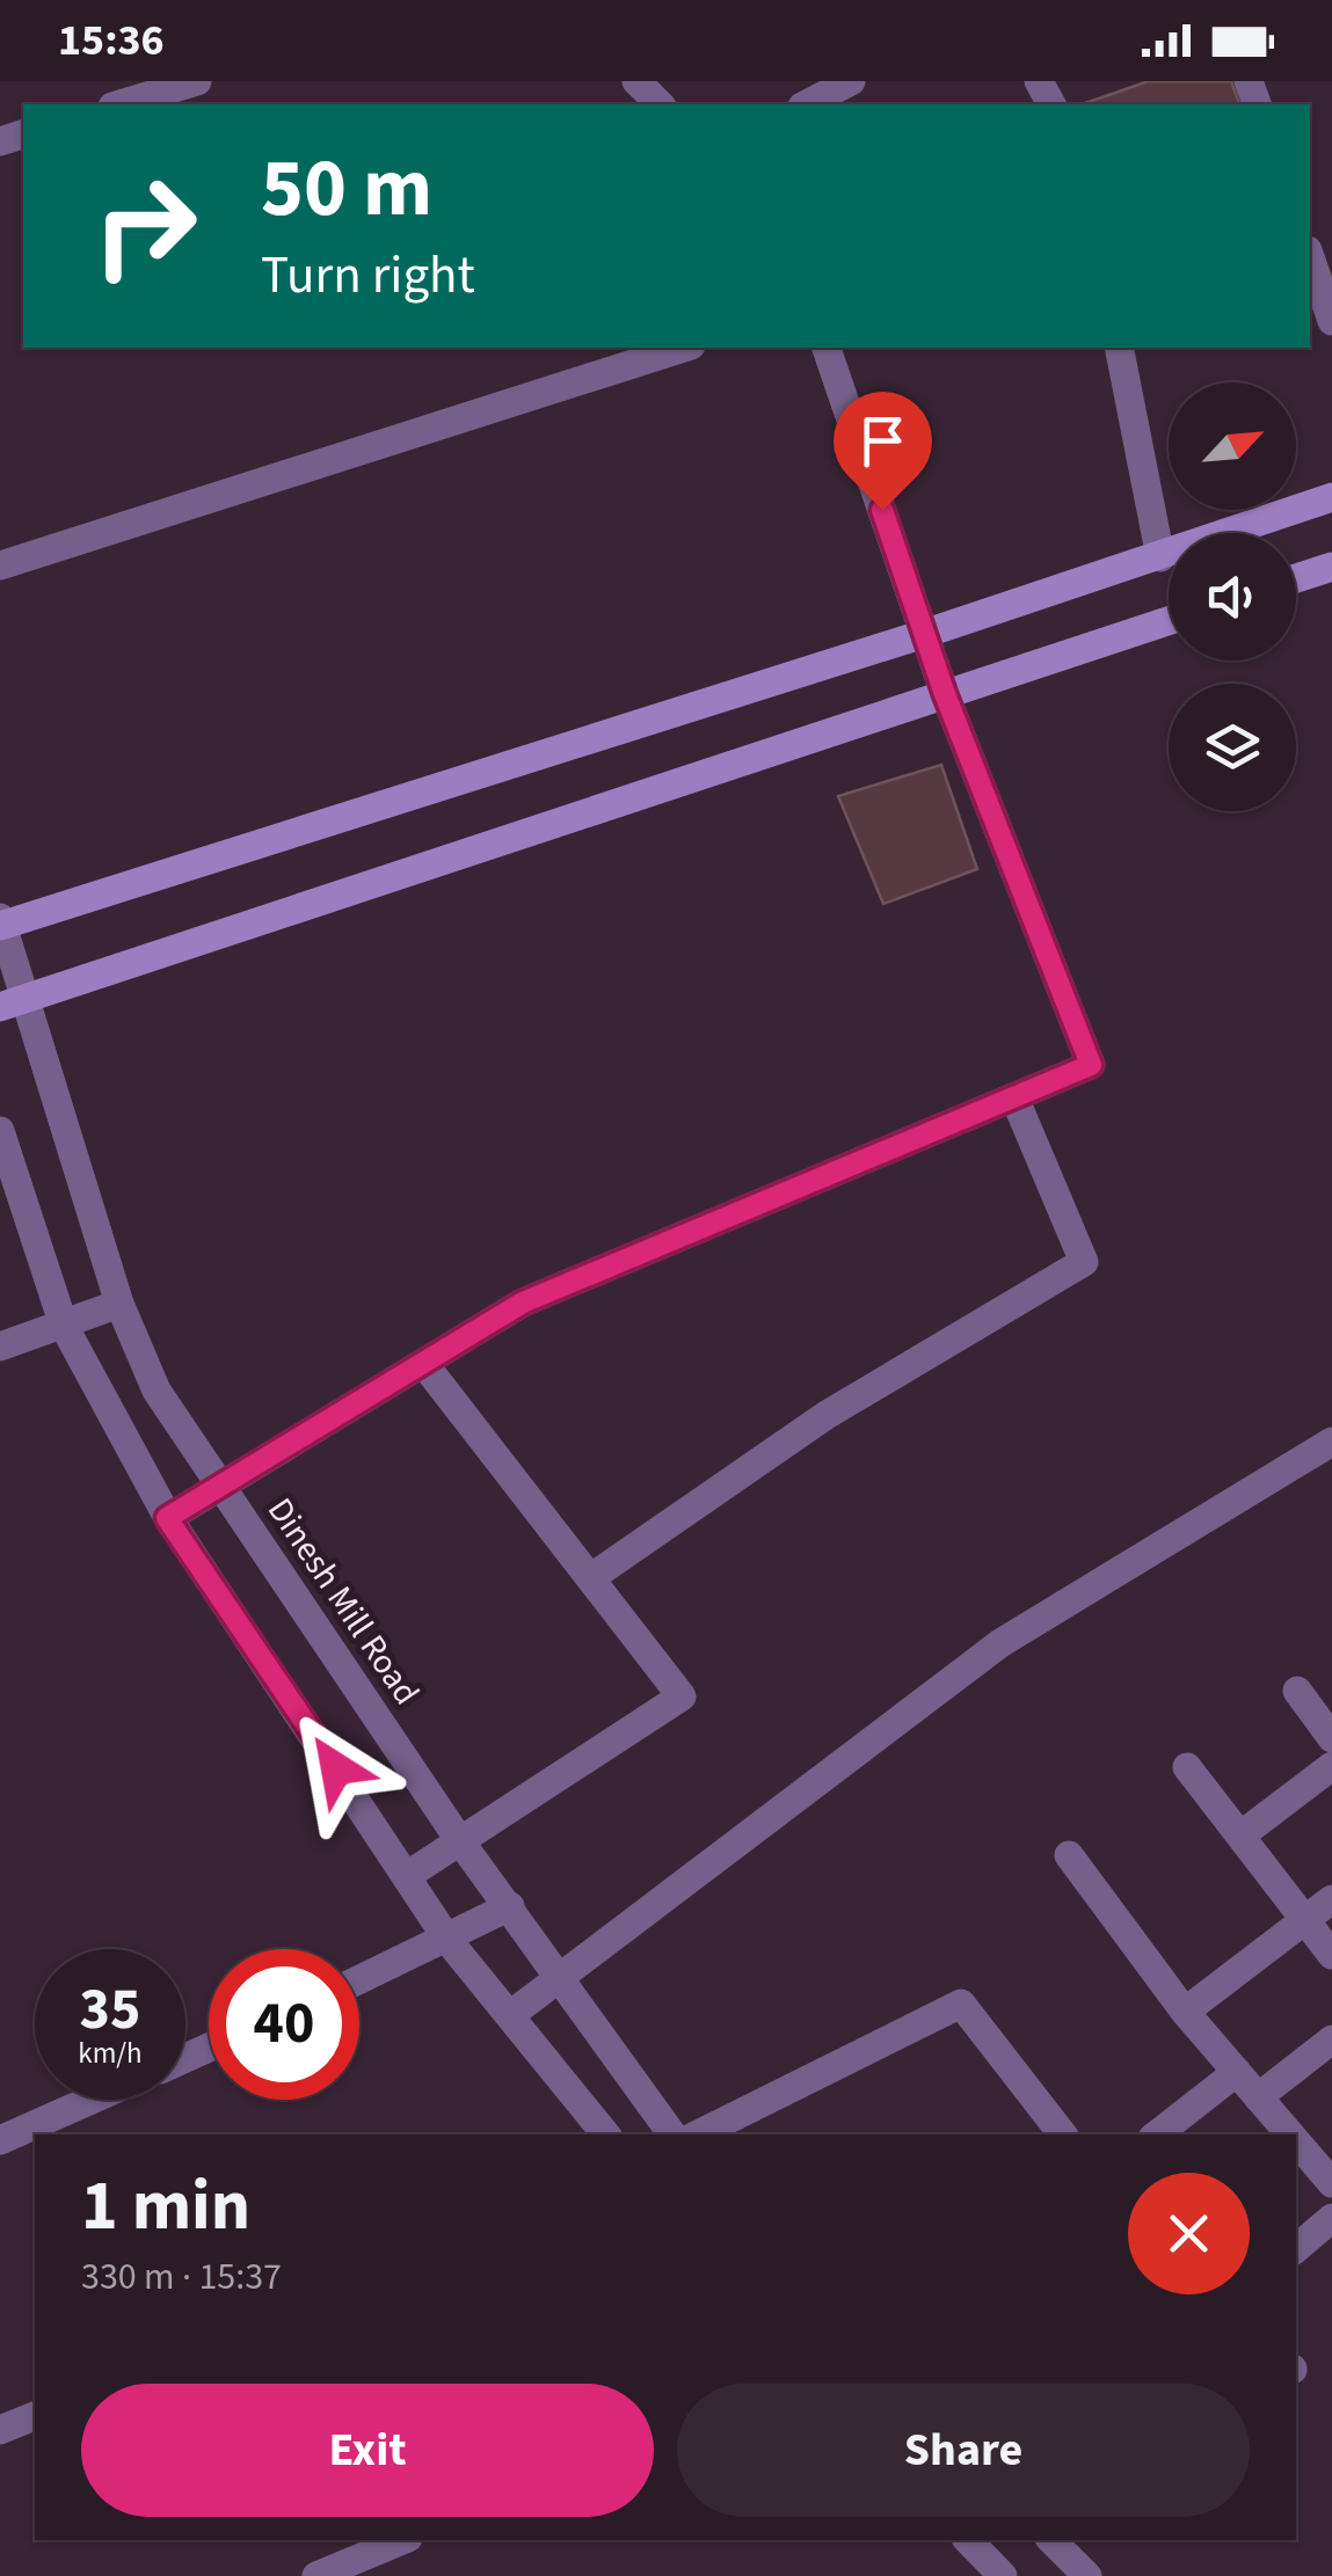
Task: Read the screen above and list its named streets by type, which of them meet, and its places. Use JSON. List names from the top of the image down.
{
  "streets": {
    "street": ["Dinesh Mill Road"]
  },
  "north": "top right",
  "page": {
    "status": "15:36",
    "turn": ["50 m", "Turn right"],
    "speed": "35 km/h",
    "limit": "40",
    "heading": ["1 min", "330 m · 15:37"],
    "buttons": ["Exit", "Share"]
  }
}
